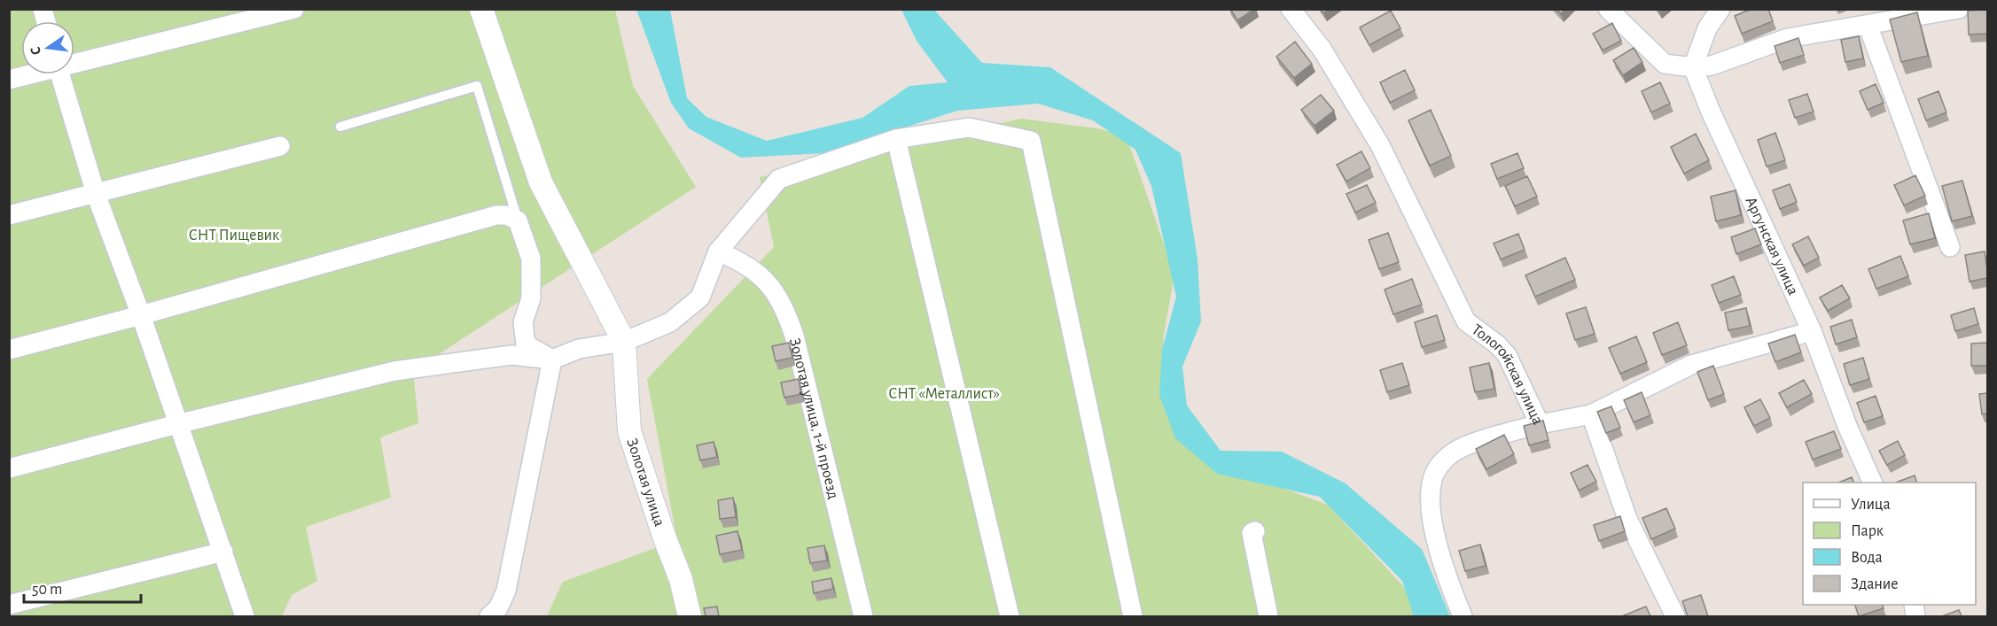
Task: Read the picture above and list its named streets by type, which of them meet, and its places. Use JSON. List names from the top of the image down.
{
  "streets": {
    "street": [
      "Аргунская улица",
      "Тологойская улица",
      "Золотая улица, 1-й проезд",
      "Золотая улица"
    ]
  },
  "crossings": [
    ["Аргунская улица", "Тологойская улица"]
  ],
  "parks": ["СНТ Пищевик", "СНТ «Металлист»"],
  "legend": [
    "Улица",
    "Парк",
    "Вода",
    "Здание"
  ],
  "scale_bar": "50 m",
  "north": "left"
}
